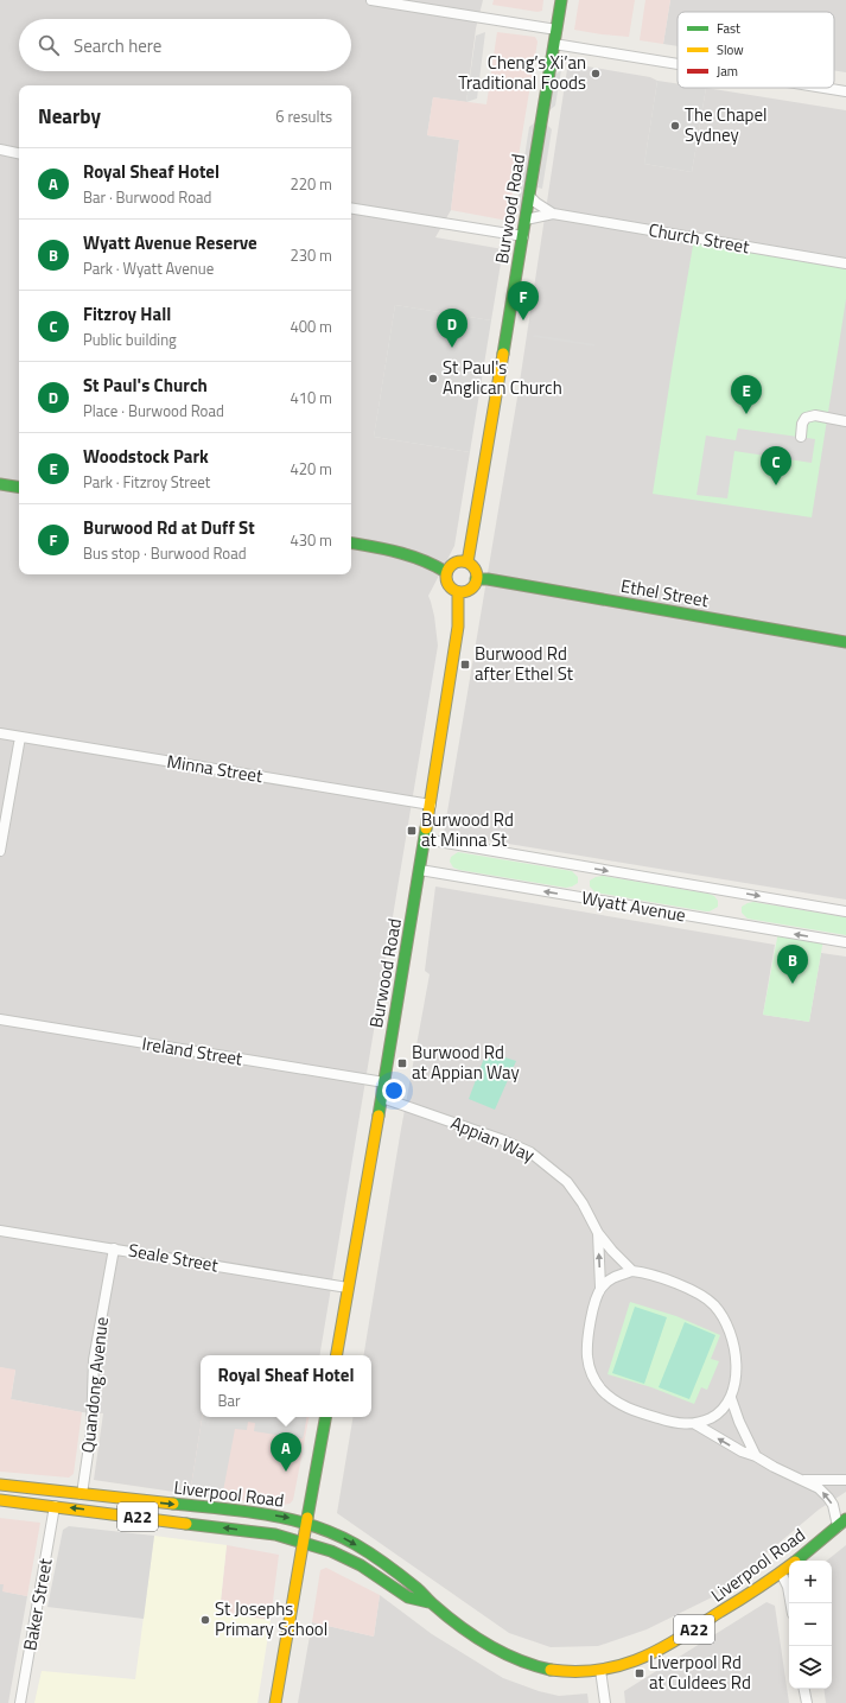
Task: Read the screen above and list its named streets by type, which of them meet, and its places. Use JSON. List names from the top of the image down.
{
  "streets": {
    "main road": [
      "Burwood Road",
      "Ethel Street",
      "Liverpool Road",
      "A22"
    ],
    "street": [
      "Church Street",
      "Minna Street",
      "Wyatt Avenue",
      "Ireland Street",
      "Appian Way",
      "Seale Street",
      "Quandong Avenue",
      "Baker Street"
    ]
  },
  "crossings": [
    ["Burwood Road", "Church Street"],
    ["Burwood Road", "Ethel Street"],
    ["Burwood Road", "Minna Street"],
    ["Burwood Road", "Wyatt Avenue"],
    ["Burwood Road", "Ireland Street"],
    ["Burwood Road", "Appian Way"],
    ["Burwood Road", "Seale Street"],
    ["Appian Way", "Liverpool Road"],
    ["Seale Street", "Quandong Avenue"],
    ["Quandong Avenue", "Liverpool Road"],
    ["Liverpool Road", "Baker Street"]
  ],
  "places": {
    "other": [
      "Cheng’s Xi’an Traditional Foods",
      "The Chapel Sydney",
      "St Paul's Anglican Church",
      "St Josephs Primary School"
    ],
    "transit": [
      "Burwood Rd after Ethel St",
      "Burwood Rd at Minna St",
      "Burwood Rd at Appian Way",
      "Liverpool Rd at Culdees Rd"
    ]
  },
  "legend": ["Fast", "Slow", "Jam"],
  "page": {
    "search": "Search here",
    "heading": ["Nearby", "6 results"],
    "list": [
      {
        "mark": "A",
        "name": "Royal Sheaf Hotel",
        "note": "Bar · Burwood Road",
        "value": "220 m"
      },
      {
        "mark": "B",
        "name": "Wyatt Avenue Reserve",
        "note": "Park · Wyatt Avenue",
        "value": "230 m"
      },
      {
        "mark": "C",
        "name": "Fitzroy Hall",
        "note": "Public building",
        "value": "400 m"
      },
      {
        "mark": "D",
        "name": "St Paul's Church",
        "note": "Place · Burwood Road",
        "value": "410 m"
      },
      {
        "mark": "E",
        "name": "Woodstock Park",
        "note": "Park · Fitzroy Street",
        "value": "420 m"
      },
      {
        "mark": "F",
        "name": "Burwood Rd at Duff St",
        "note": "Bus stop · Burwood Road",
        "value": "430 m"
      }
    ],
    "pins": [
      "F",
      "D",
      "E",
      "C",
      "B",
      "A"
    ],
    "popup": ["Royal Sheaf Hotel", "Bar"],
    "map_buttons": ["+", "−"]
  }
}
